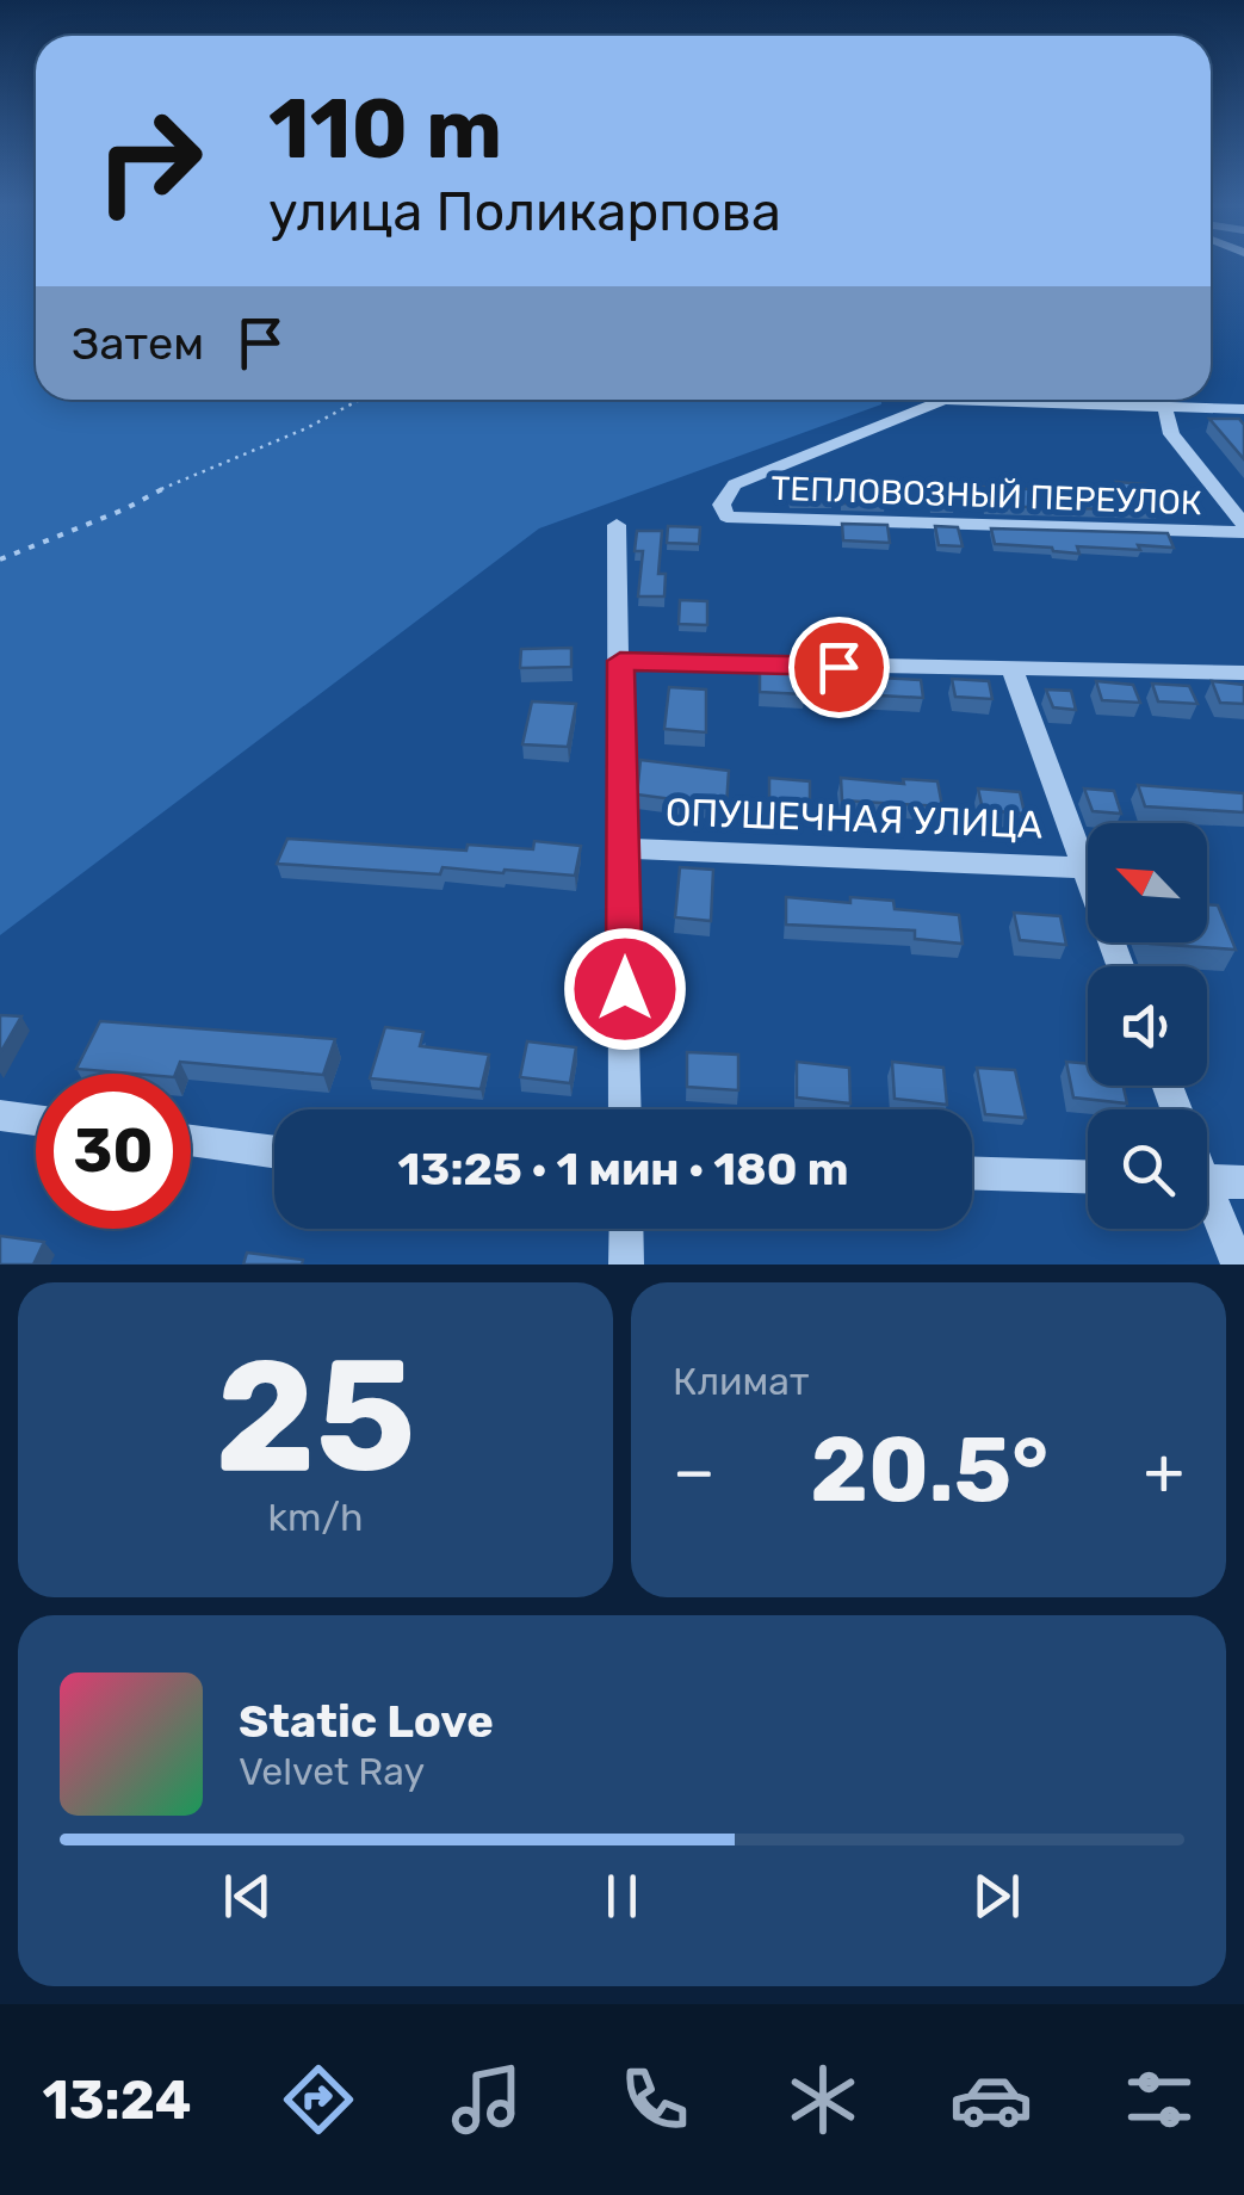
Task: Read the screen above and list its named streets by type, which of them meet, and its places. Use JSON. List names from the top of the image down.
{
  "streets": {
    "street": ["ТЕПЛОВОЗНЫЙ ПЕРЕУЛОК", "ОПУШЕЧНАЯ УЛИЦА"]
  },
  "north": "top left",
  "page": {
    "turn": ["110 m", "улица Поликарпова"],
    "then": "Затем",
    "limit": "30",
    "trip": "13:25 · 1 мин · 180 m",
    "tile": [
      ["25", "km/h"],
      "Климат"
    ],
    "heat": ["−", "20.5°", "+"],
    "song": ["Static Love", "Velvet Ray"],
    "tabs": "13:24"
  }
}
